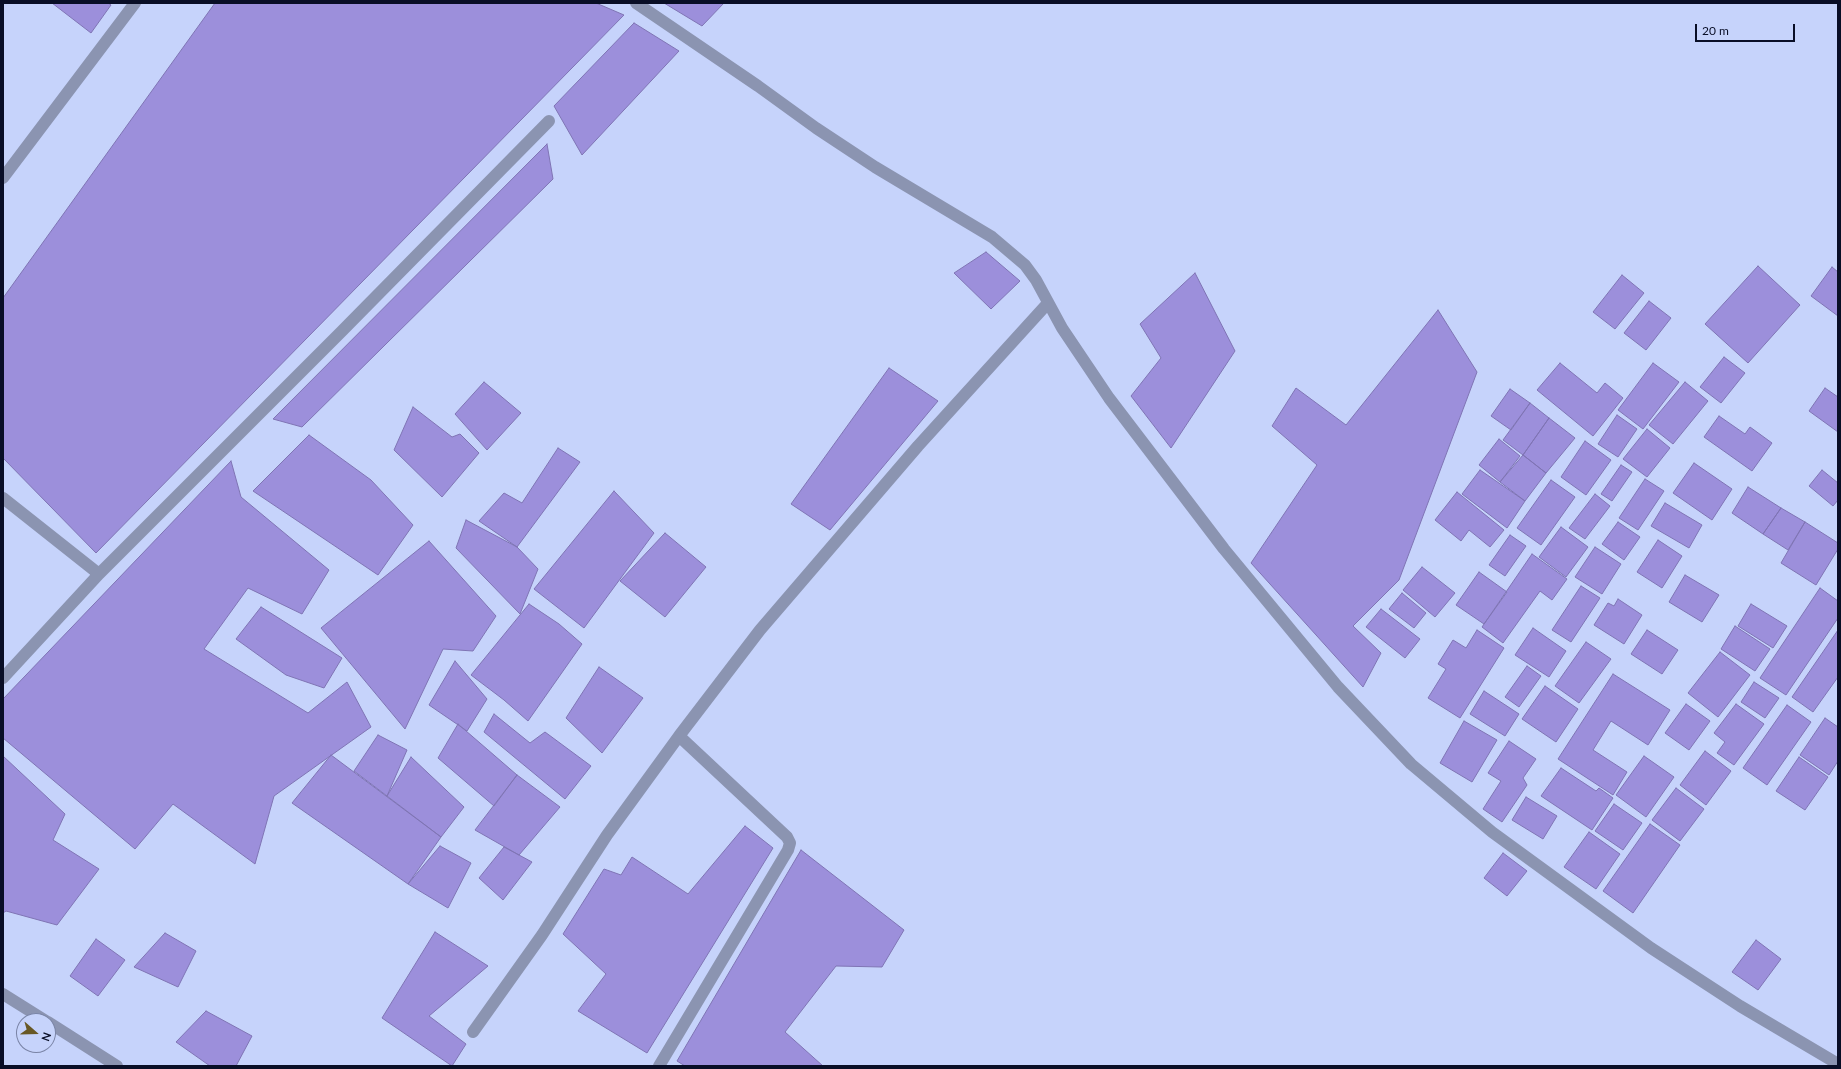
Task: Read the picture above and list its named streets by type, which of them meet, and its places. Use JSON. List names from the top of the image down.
{
  "scale_bar": "20 m",
  "north": "right"
}
